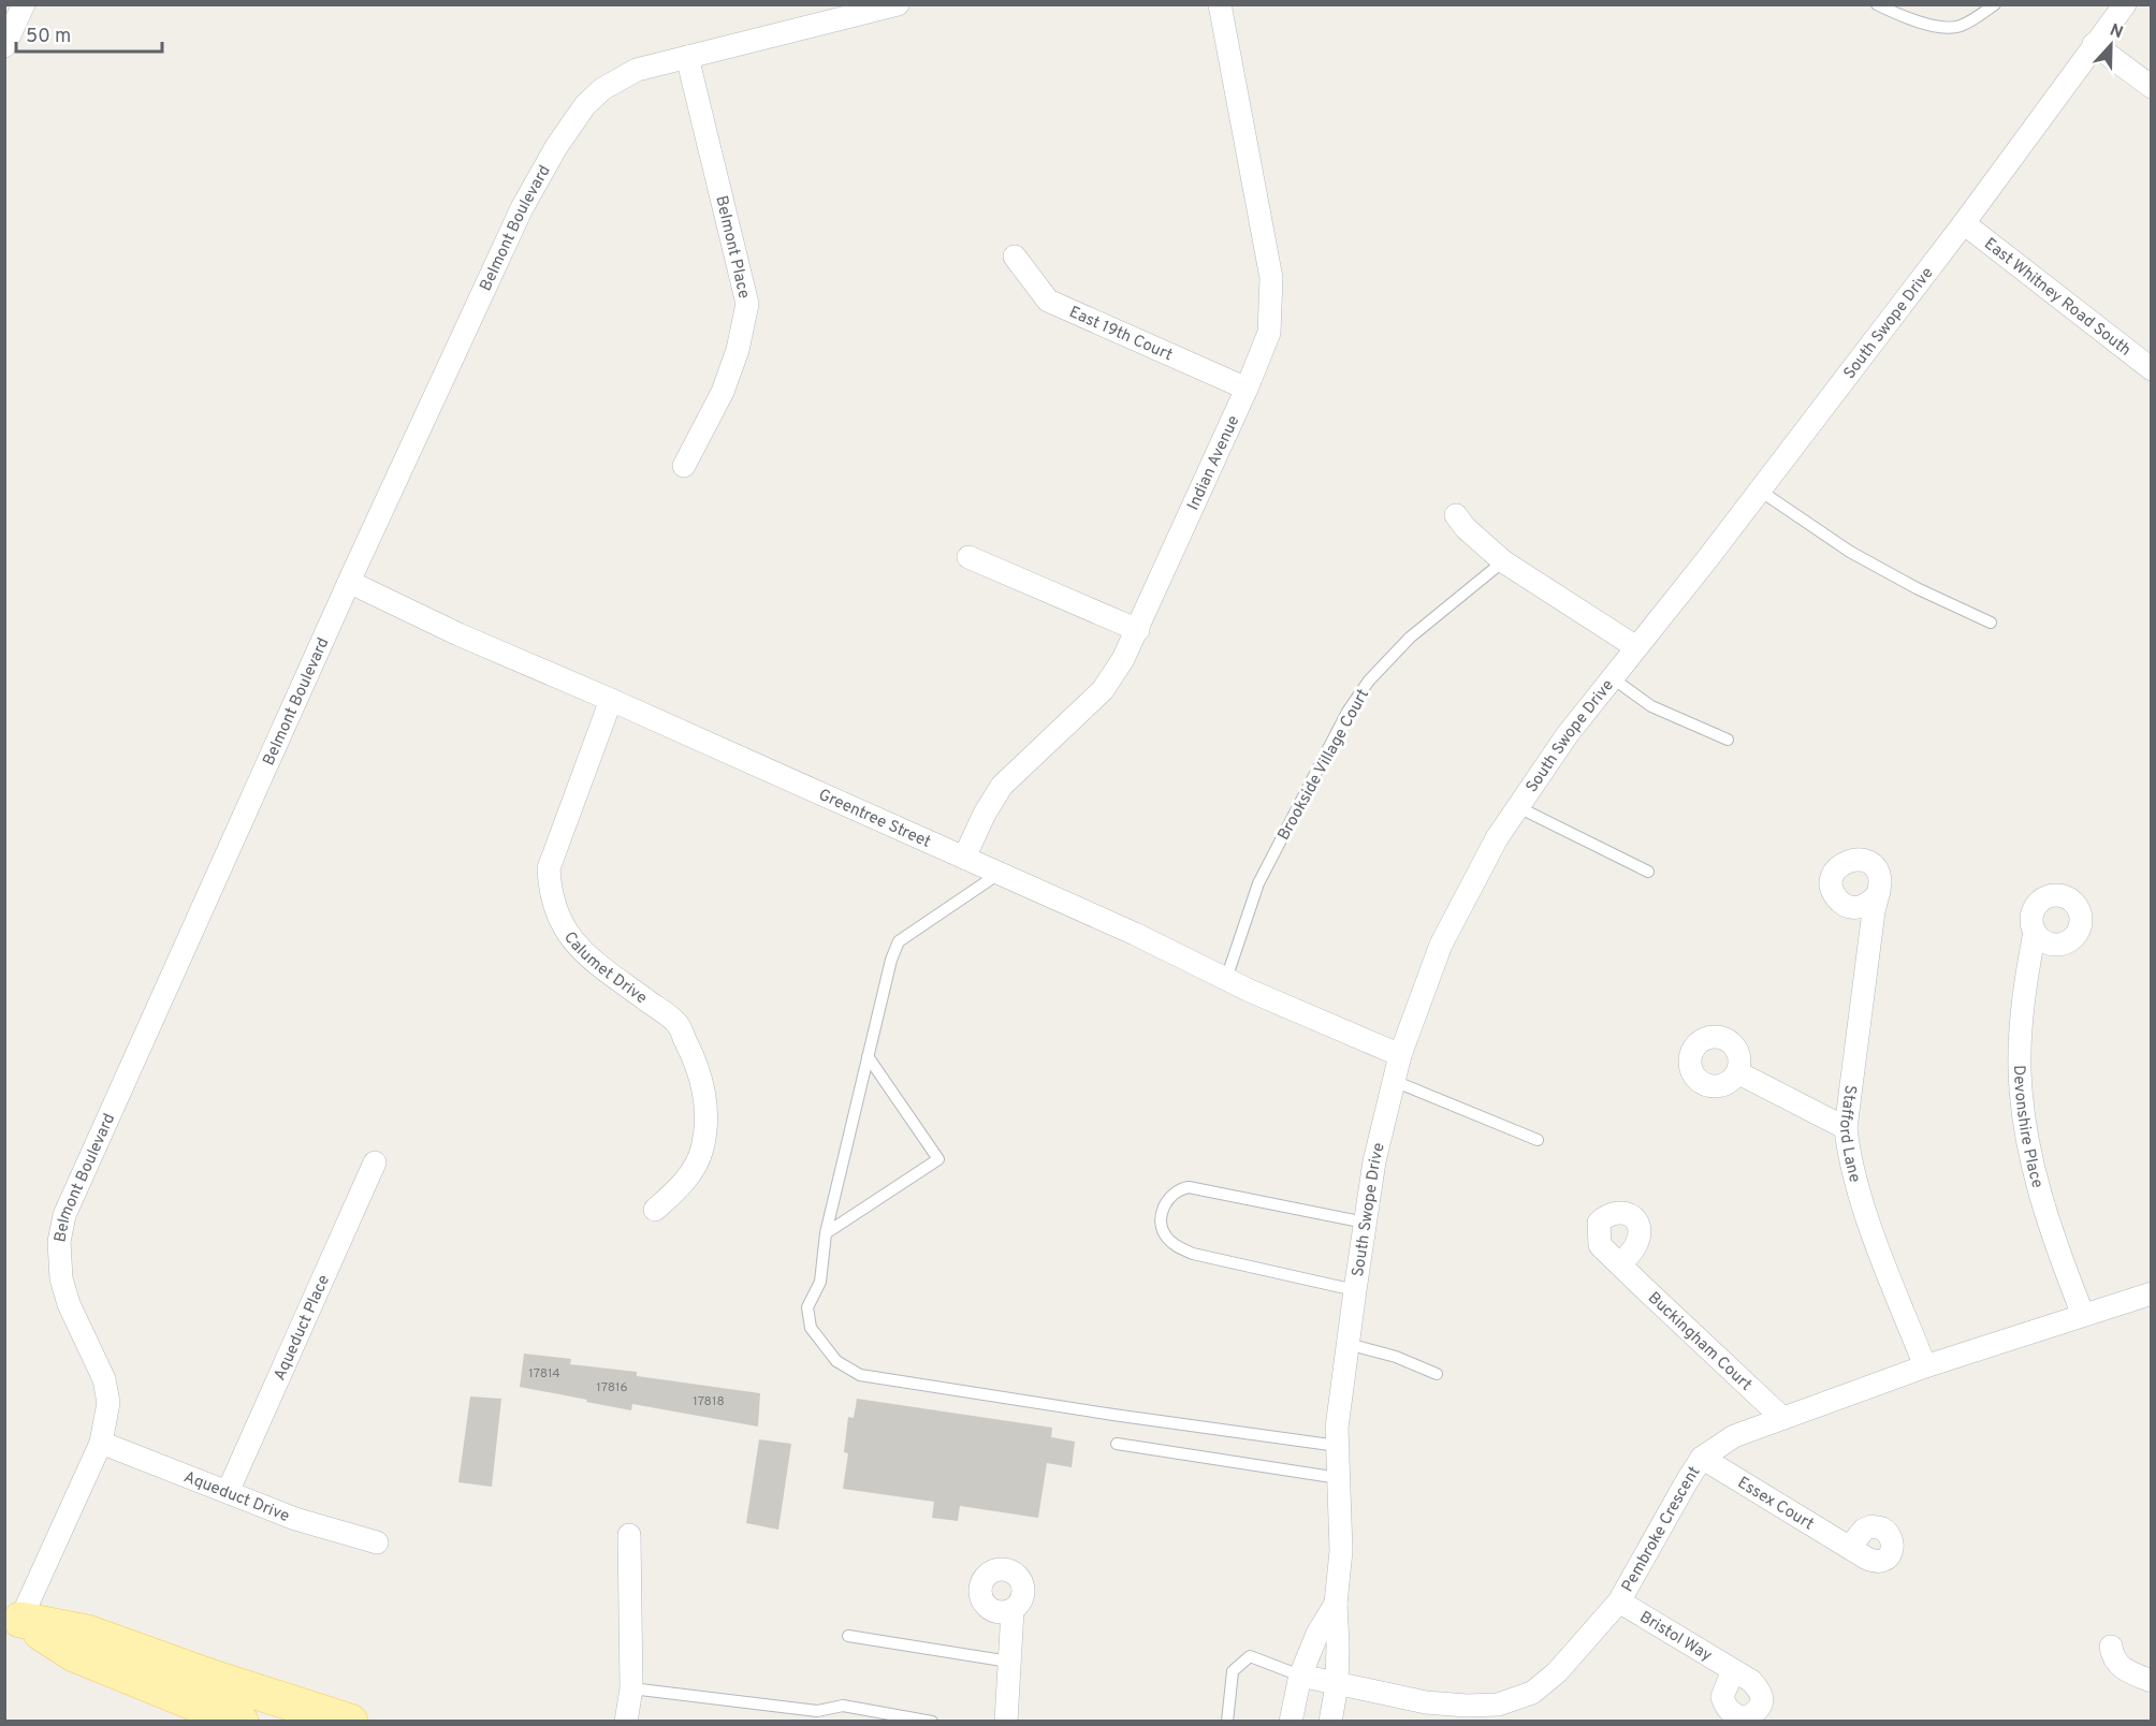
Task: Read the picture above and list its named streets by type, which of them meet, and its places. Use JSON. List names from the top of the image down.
{
  "streets": {
    "street": [
      "Belmont Boulevard",
      "Belmont Place",
      "East Whitney Road South",
      "South Swope Drive",
      "East 19th Court",
      "Indian Avenue",
      "Greentree Street",
      "Calumet Drive",
      "Devonshire Place",
      "Stafford Lane",
      "Aqueduct Place",
      "Buckingham Court",
      "Aqueduct Drive",
      "Essex Court",
      "Pembroke Crescent",
      "Bristol Way"
    ],
    "lane": ["Brookside Village Court"]
  },
  "crossings": [
    ["Belmont Boulevard", "Belmont Place"],
    ["Belmont Boulevard", "Greentree Street"],
    ["Belmont Boulevard", "Aqueduct Drive"],
    ["East Whitney Road South", "South Swope Drive"],
    ["South Swope Drive", "Greentree Street"],
    ["South Swope Drive", "Pembroke Crescent"],
    ["East 19th Court", "Indian Avenue"],
    ["Indian Avenue", "Greentree Street"],
    ["Brookside Village Court", "Greentree Street"],
    ["Greentree Street", "Calumet Drive"],
    ["Devonshire Place", "Pembroke Crescent"],
    ["Stafford Lane", "Pembroke Crescent"],
    ["Aqueduct Place", "Aqueduct Drive"],
    ["Buckingham Court", "Pembroke Crescent"],
    ["Essex Court", "Pembroke Crescent"],
    ["Pembroke Crescent", "Bristol Way"]
  ],
  "house_numbers": ["17814", "17816", "17818"],
  "scale_bar": "50 m",
  "north": "top"
}
